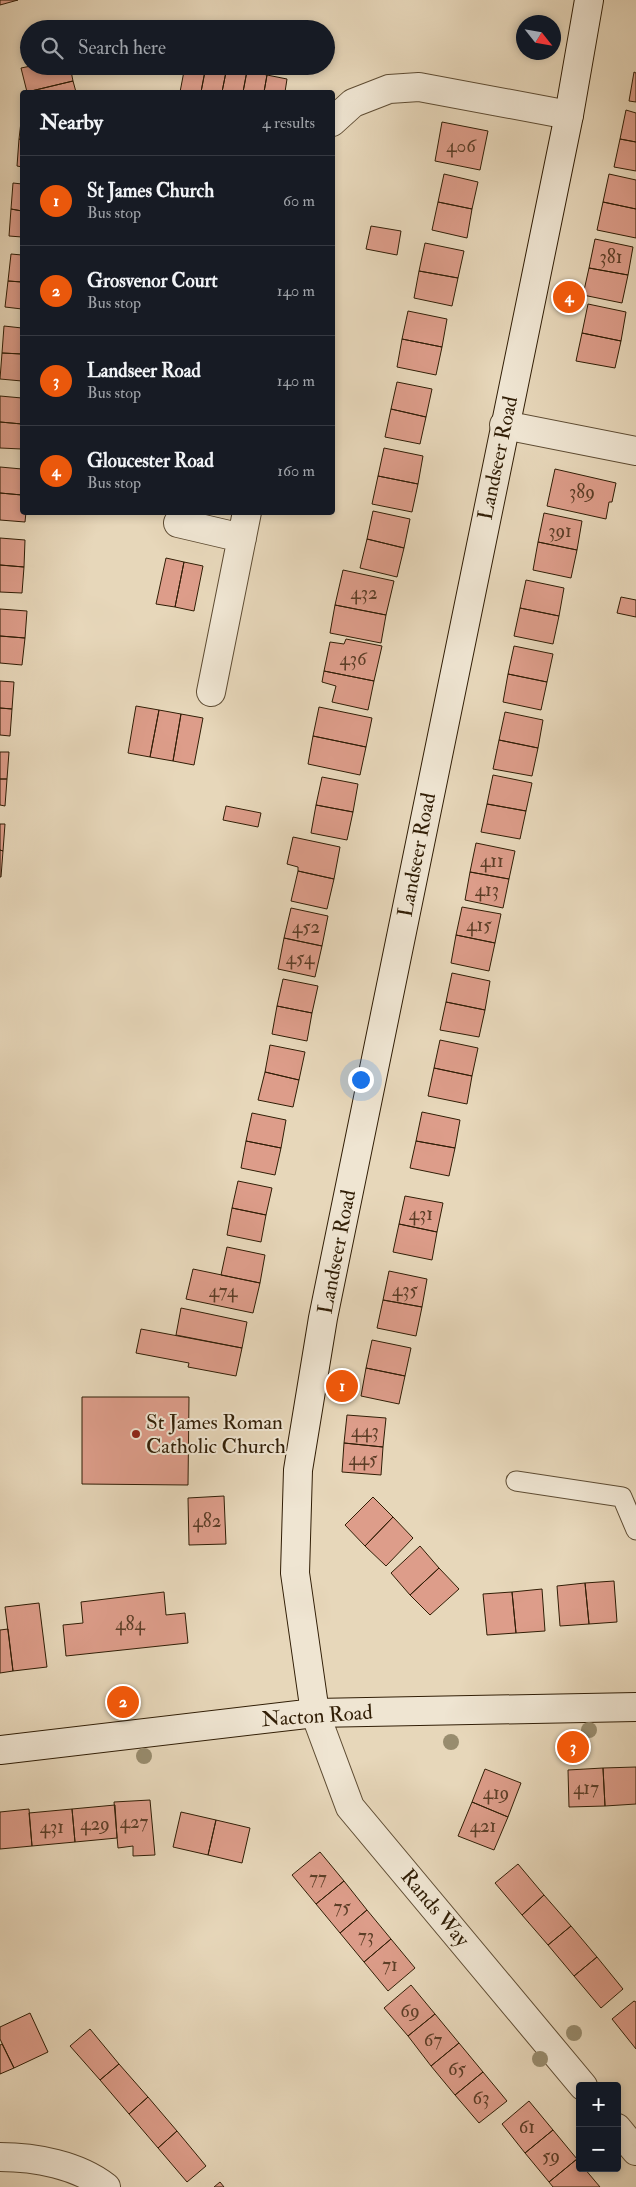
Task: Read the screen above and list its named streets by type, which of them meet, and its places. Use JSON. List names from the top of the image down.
{
  "streets": {
    "street": ["Landseer Road", "Nacton Road", "Rands Way"]
  },
  "crossings": [
    ["Landseer Road", "Nacton Road"],
    ["Landseer Road", "Rands Way"],
    ["Nacton Road", "Rands Way"]
  ],
  "places": ["St James Roman Catholic Church"],
  "house_numbers": [
    "406",
    "381",
    "389",
    "391",
    "432",
    "436",
    "411",
    "413",
    "415",
    "452",
    "454",
    "431",
    "435",
    "474",
    "443",
    "445",
    "482",
    "484",
    "417",
    "419",
    "427",
    "429",
    "421",
    "431",
    "77",
    "75",
    "73",
    "71",
    "69",
    "67",
    "65",
    "63",
    "61",
    "59"
  ],
  "north": "bottom right",
  "page": {
    "search": "Search here",
    "heading": ["Nearby", "4 results"],
    "list": [
      {
        "mark": "1",
        "name": "St James Church",
        "note": "Bus stop",
        "value": "60 m"
      },
      {
        "mark": "2",
        "name": "Grosvenor Court",
        "note": "Bus stop",
        "value": "140 m"
      },
      {
        "mark": "3",
        "name": "Landseer Road",
        "note": "Bus stop",
        "value": "140 m"
      },
      {
        "mark": "4",
        "name": "Gloucester Road",
        "note": "Bus stop",
        "value": "160 m"
      }
    ],
    "pins": [
      "4",
      "1",
      "2",
      "3"
    ],
    "map_buttons": ["+", "−"]
  }
}
